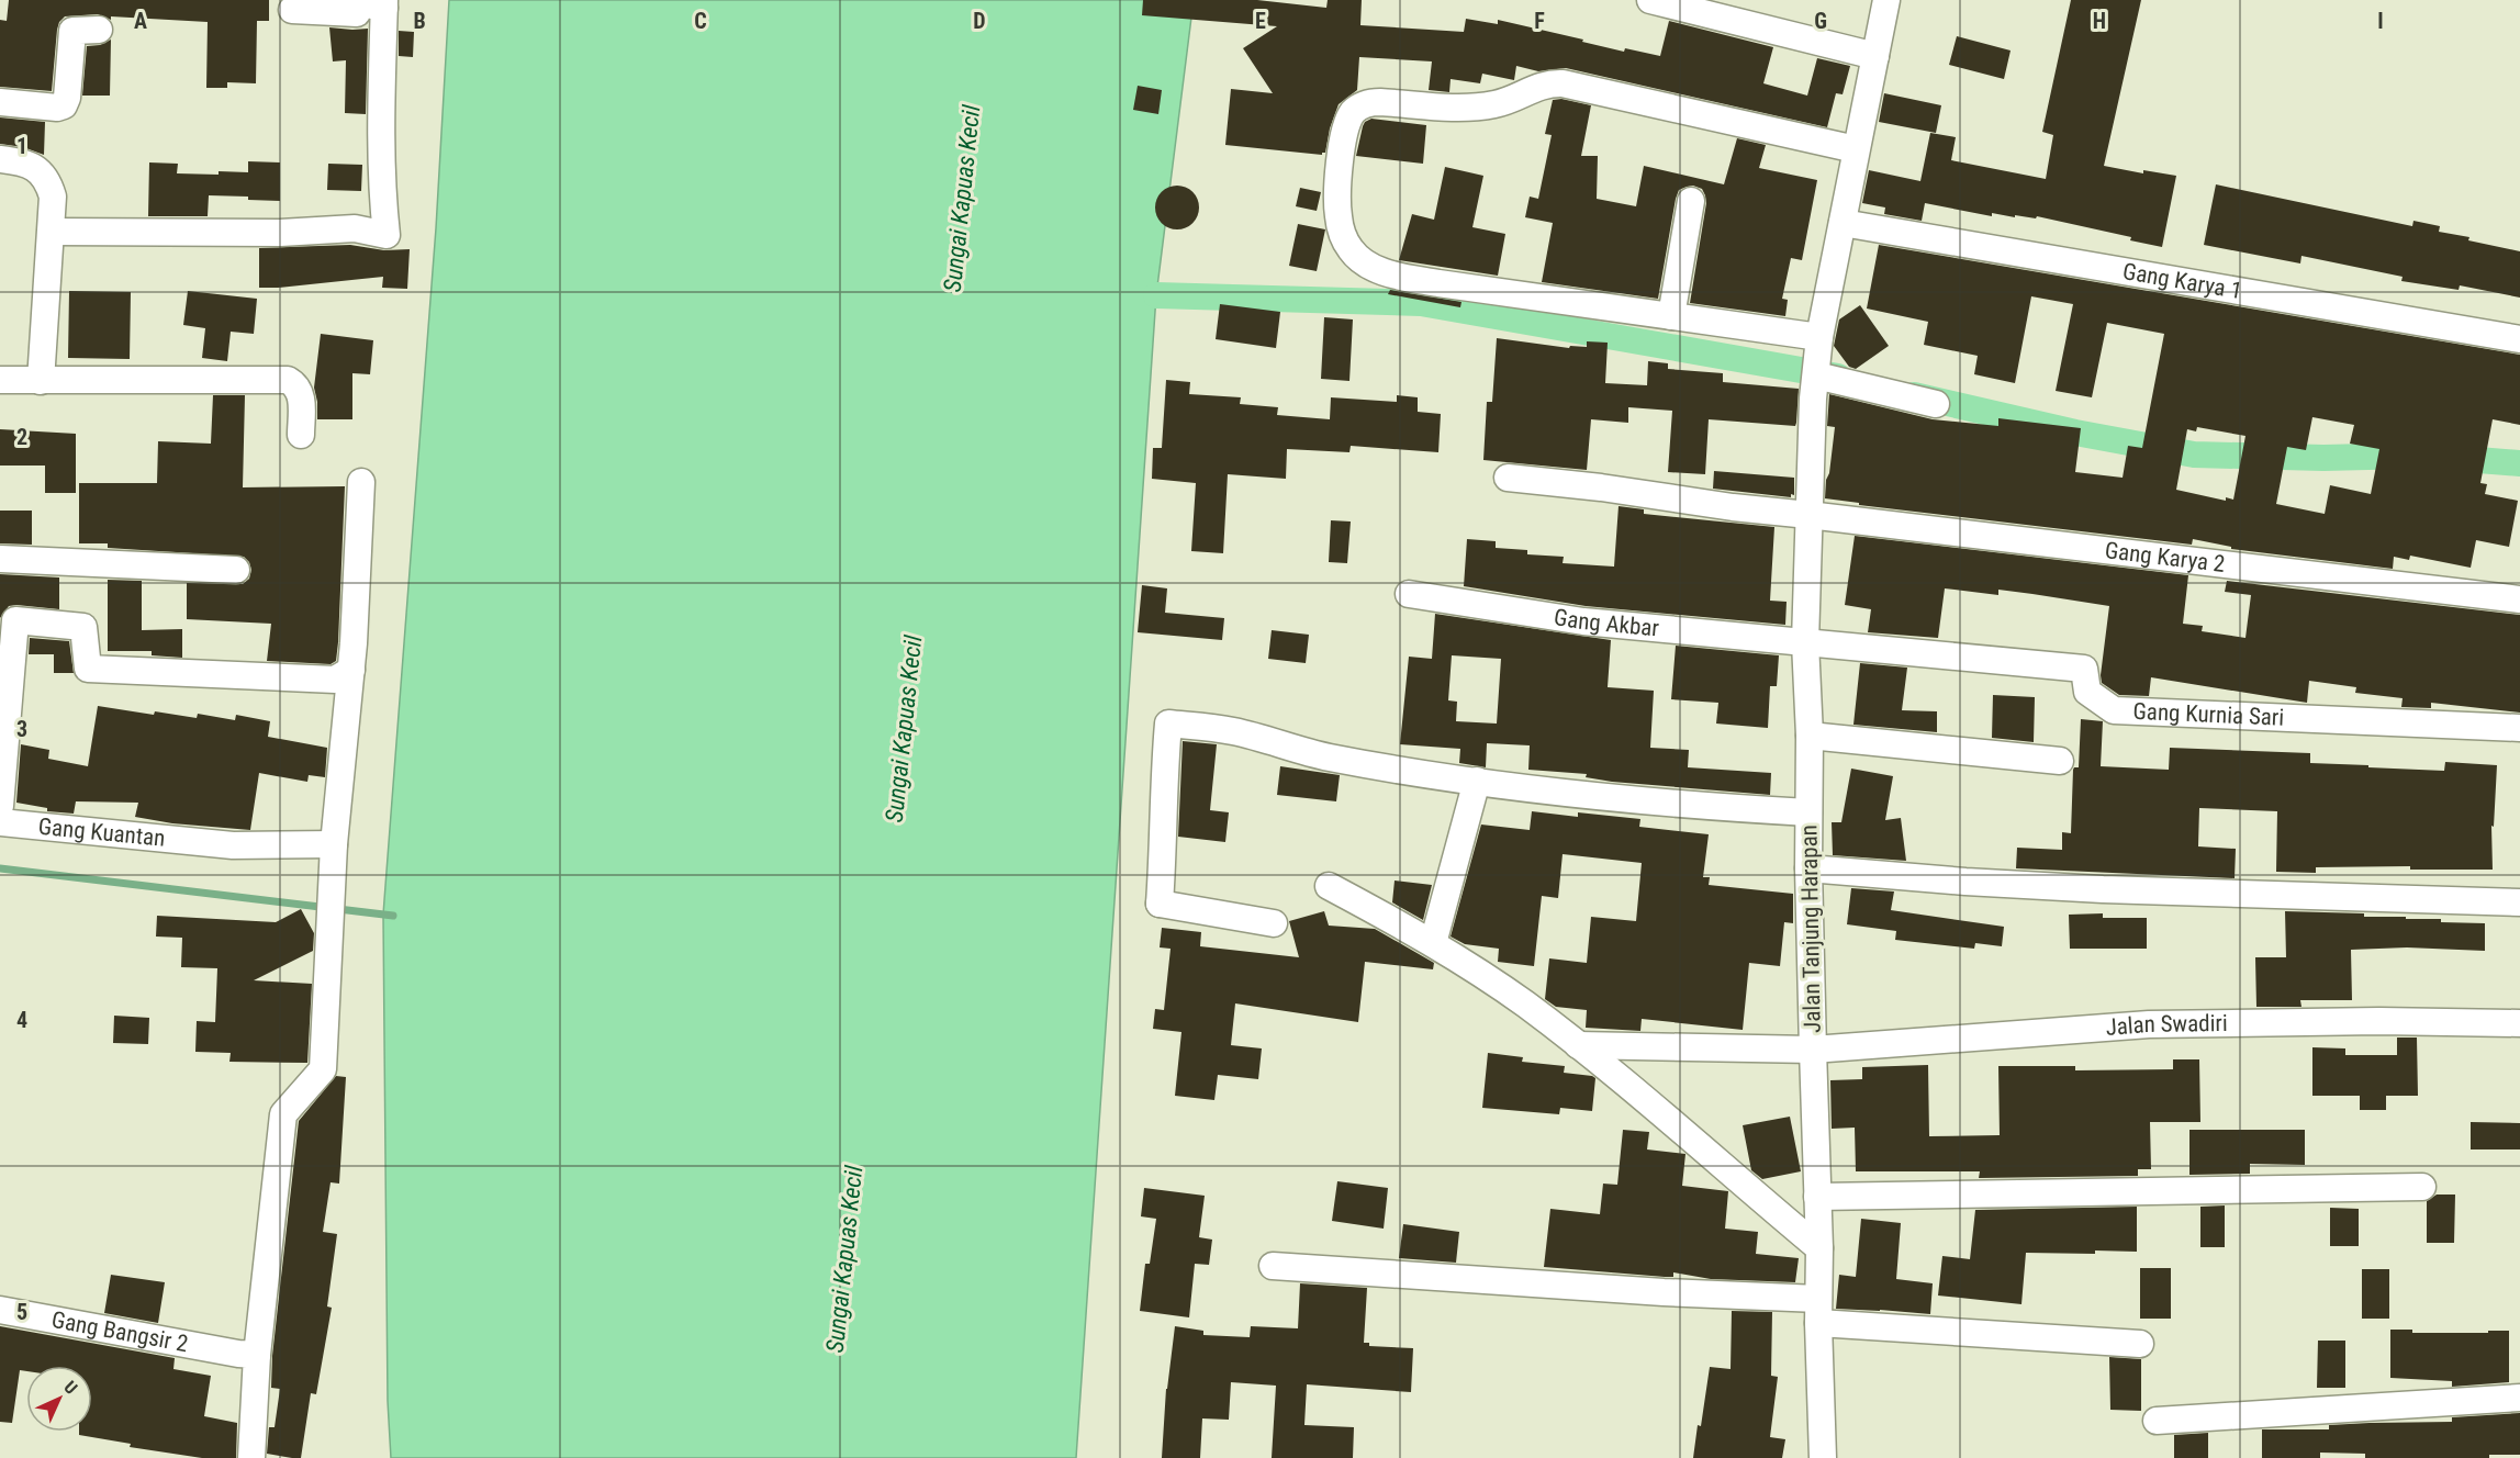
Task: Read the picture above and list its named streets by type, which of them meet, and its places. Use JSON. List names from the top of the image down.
{
  "streets": {
    "street": [
      "Gang Karya 1",
      "Gang Karya 2",
      "Gang Akbar",
      "Gang Kurnia Sari",
      "Gang Kuantan",
      "Jalan Tanjung Harapan",
      "Jalan Swadiri",
      "Gang Bangsir 2"
    ]
  },
  "crossings": [
    ["Gang Karya 1", "Jalan Tanjung Harapan"],
    ["Gang Karya 2", "Jalan Tanjung Harapan"],
    ["Gang Akbar", "Gang Kurnia Sari"],
    ["Gang Akbar", "Jalan Tanjung Harapan"],
    ["Gang Kurnia Sari", "Jalan Tanjung Harapan"],
    ["Jalan Tanjung Harapan", "Jalan Swadiri"]
  ],
  "water": ["Sungai Kapuas Kecil"],
  "north": "top right",
  "grid": {
    "columns": [
      "A",
      "B",
      "C",
      "D",
      "E",
      "F",
      "G",
      "H",
      "I"
    ],
    "rows": [
      "1",
      "2",
      "3",
      "4",
      "5"
    ]
  }
}
